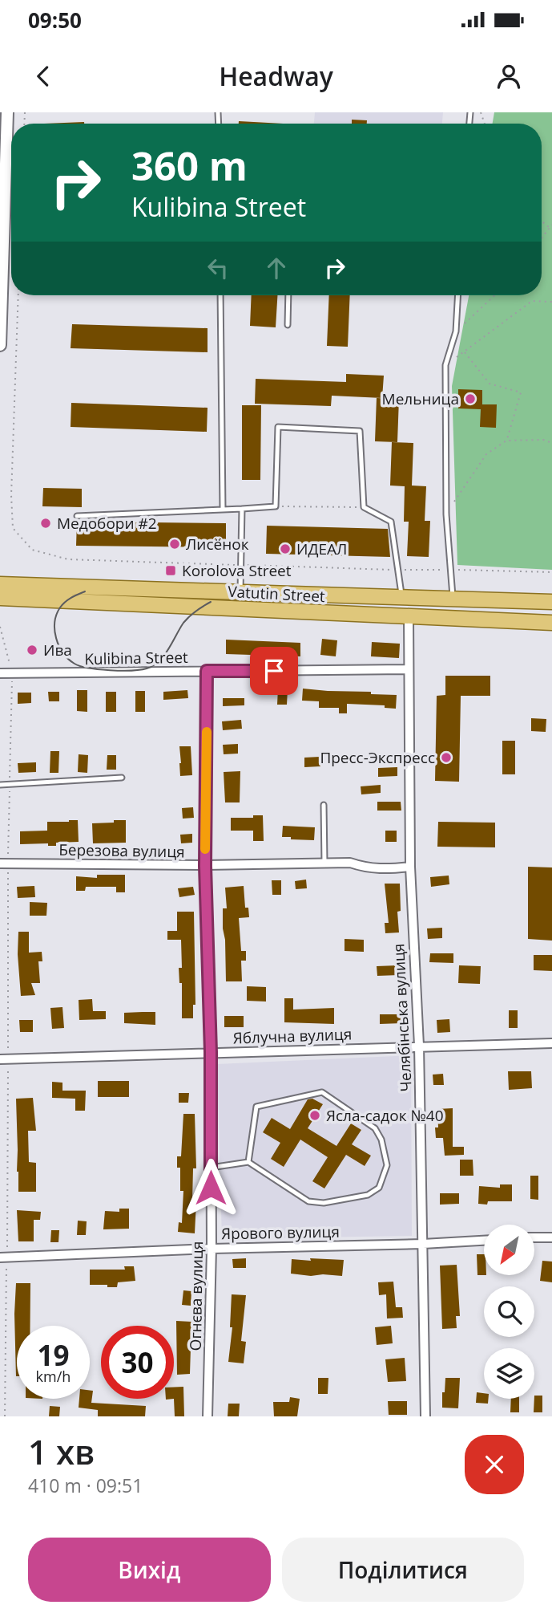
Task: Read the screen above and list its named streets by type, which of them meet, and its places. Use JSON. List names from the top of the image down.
{
  "streets": {
    "main road": ["Vatutin Street"],
    "street": [
      "Kulibina Street",
      "Березова вулиця",
      "Челябінська вулиця",
      "Яблучна вулиця",
      "Ярового вулиця",
      "Огнєва вулиця"
    ]
  },
  "crossings": [
    ["Vatutin Street", "Челябінська вулиця"],
    ["Kulibina Street", "Челябінська вулиця"],
    ["Kulibina Street", "Огнєва вулиця"],
    ["Березова вулиця", "Челябінська вулиця"],
    ["Березова вулиця", "Огнєва вулиця"],
    ["Челябінська вулиця", "Яблучна вулиця"],
    ["Челябінська вулиця", "Ярового вулиця"],
    ["Яблучна вулиця", "Огнєва вулиця"],
    ["Ярового вулиця", "Огнєва вулиця"]
  ],
  "places": {
    "other": [
      "Мельница",
      "Медобори #2",
      "Лисёнок",
      "ИДЕАЛ",
      "Ива",
      "Пресс-Экспресс",
      "Ясла-садок №40"
    ],
    "transit": ["Korolova Street"]
  },
  "north": "bottom left",
  "page": {
    "status": "09:50",
    "header": "Headway",
    "turn": ["360 m", "Kulibina Street"],
    "speed": "19 km/h",
    "limit": "30",
    "heading": ["1 хв", "410 m · 09:51"],
    "buttons": ["Вихід", "Поділитися"]
  }
}
